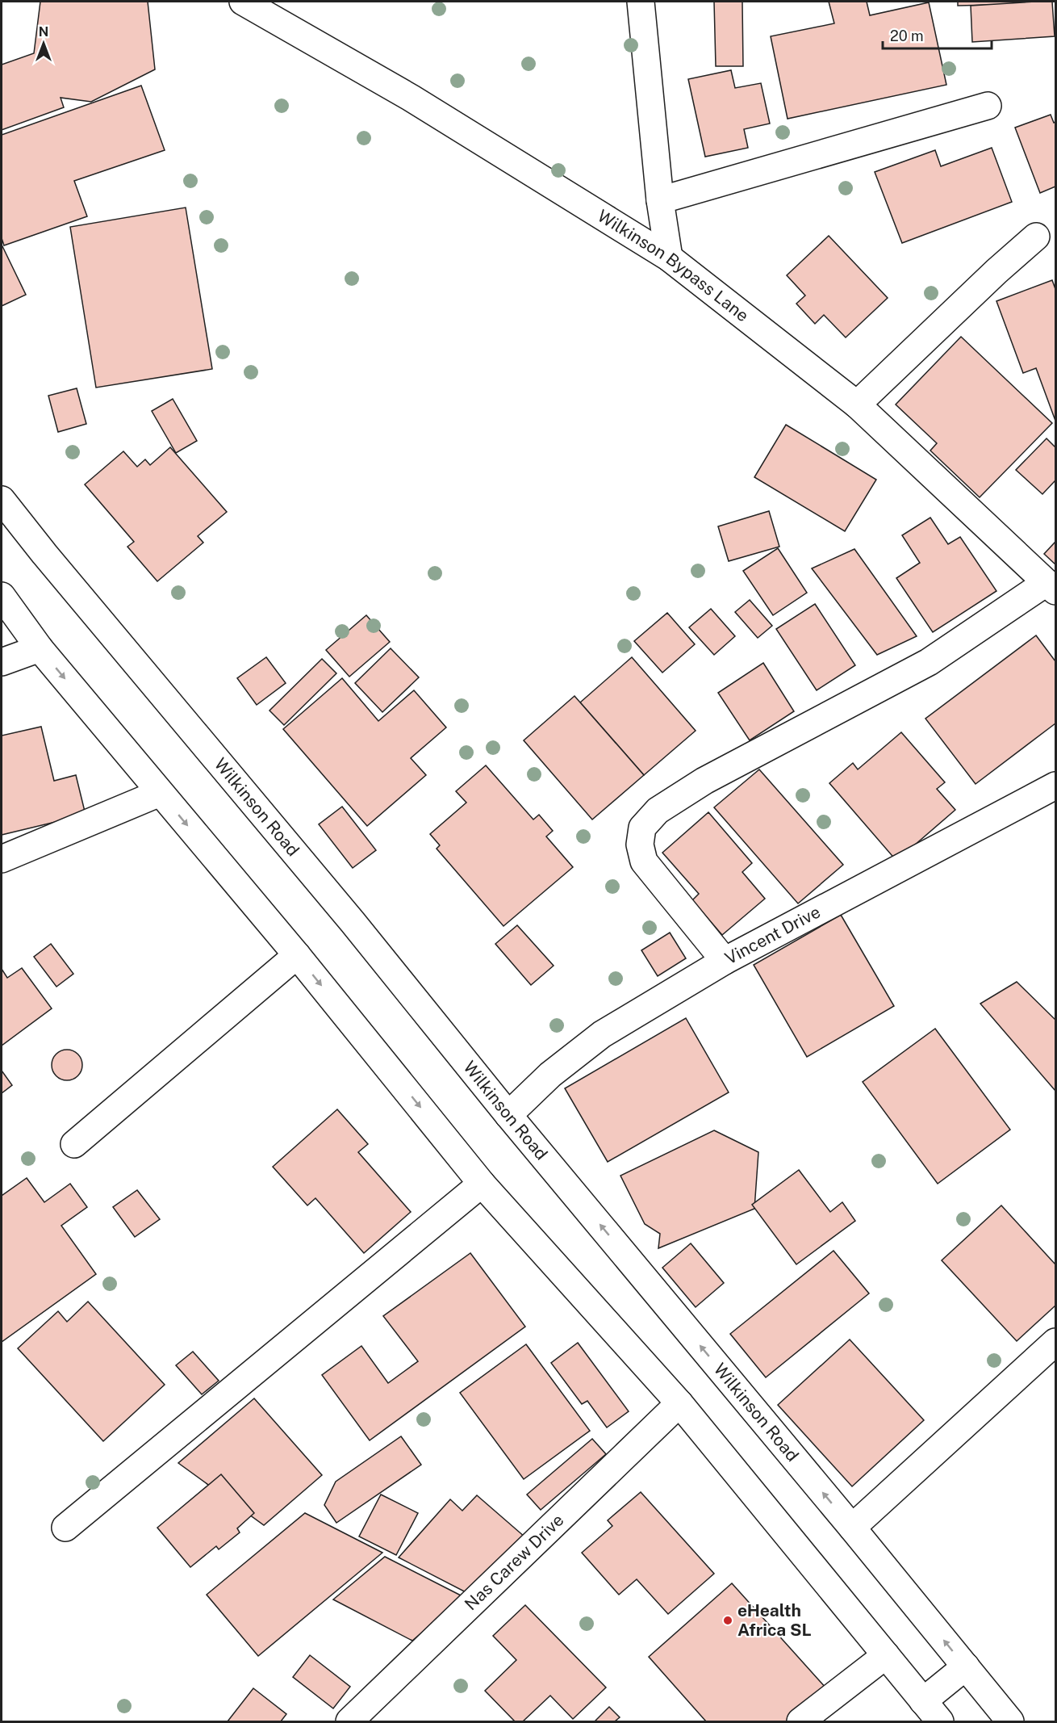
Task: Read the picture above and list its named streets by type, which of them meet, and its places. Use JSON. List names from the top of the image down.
{
  "streets": {
    "street": [
      "Wilkinson Bypass Lane",
      "Wilkinson Road",
      "Vincent Drive",
      "Nas Carew Drive"
    ]
  },
  "crossings": [
    ["Wilkinson Road", "Vincent Drive"]
  ],
  "places": ["eHealth Africa SL"],
  "scale_bar": "20 m",
  "north": "top"
}
